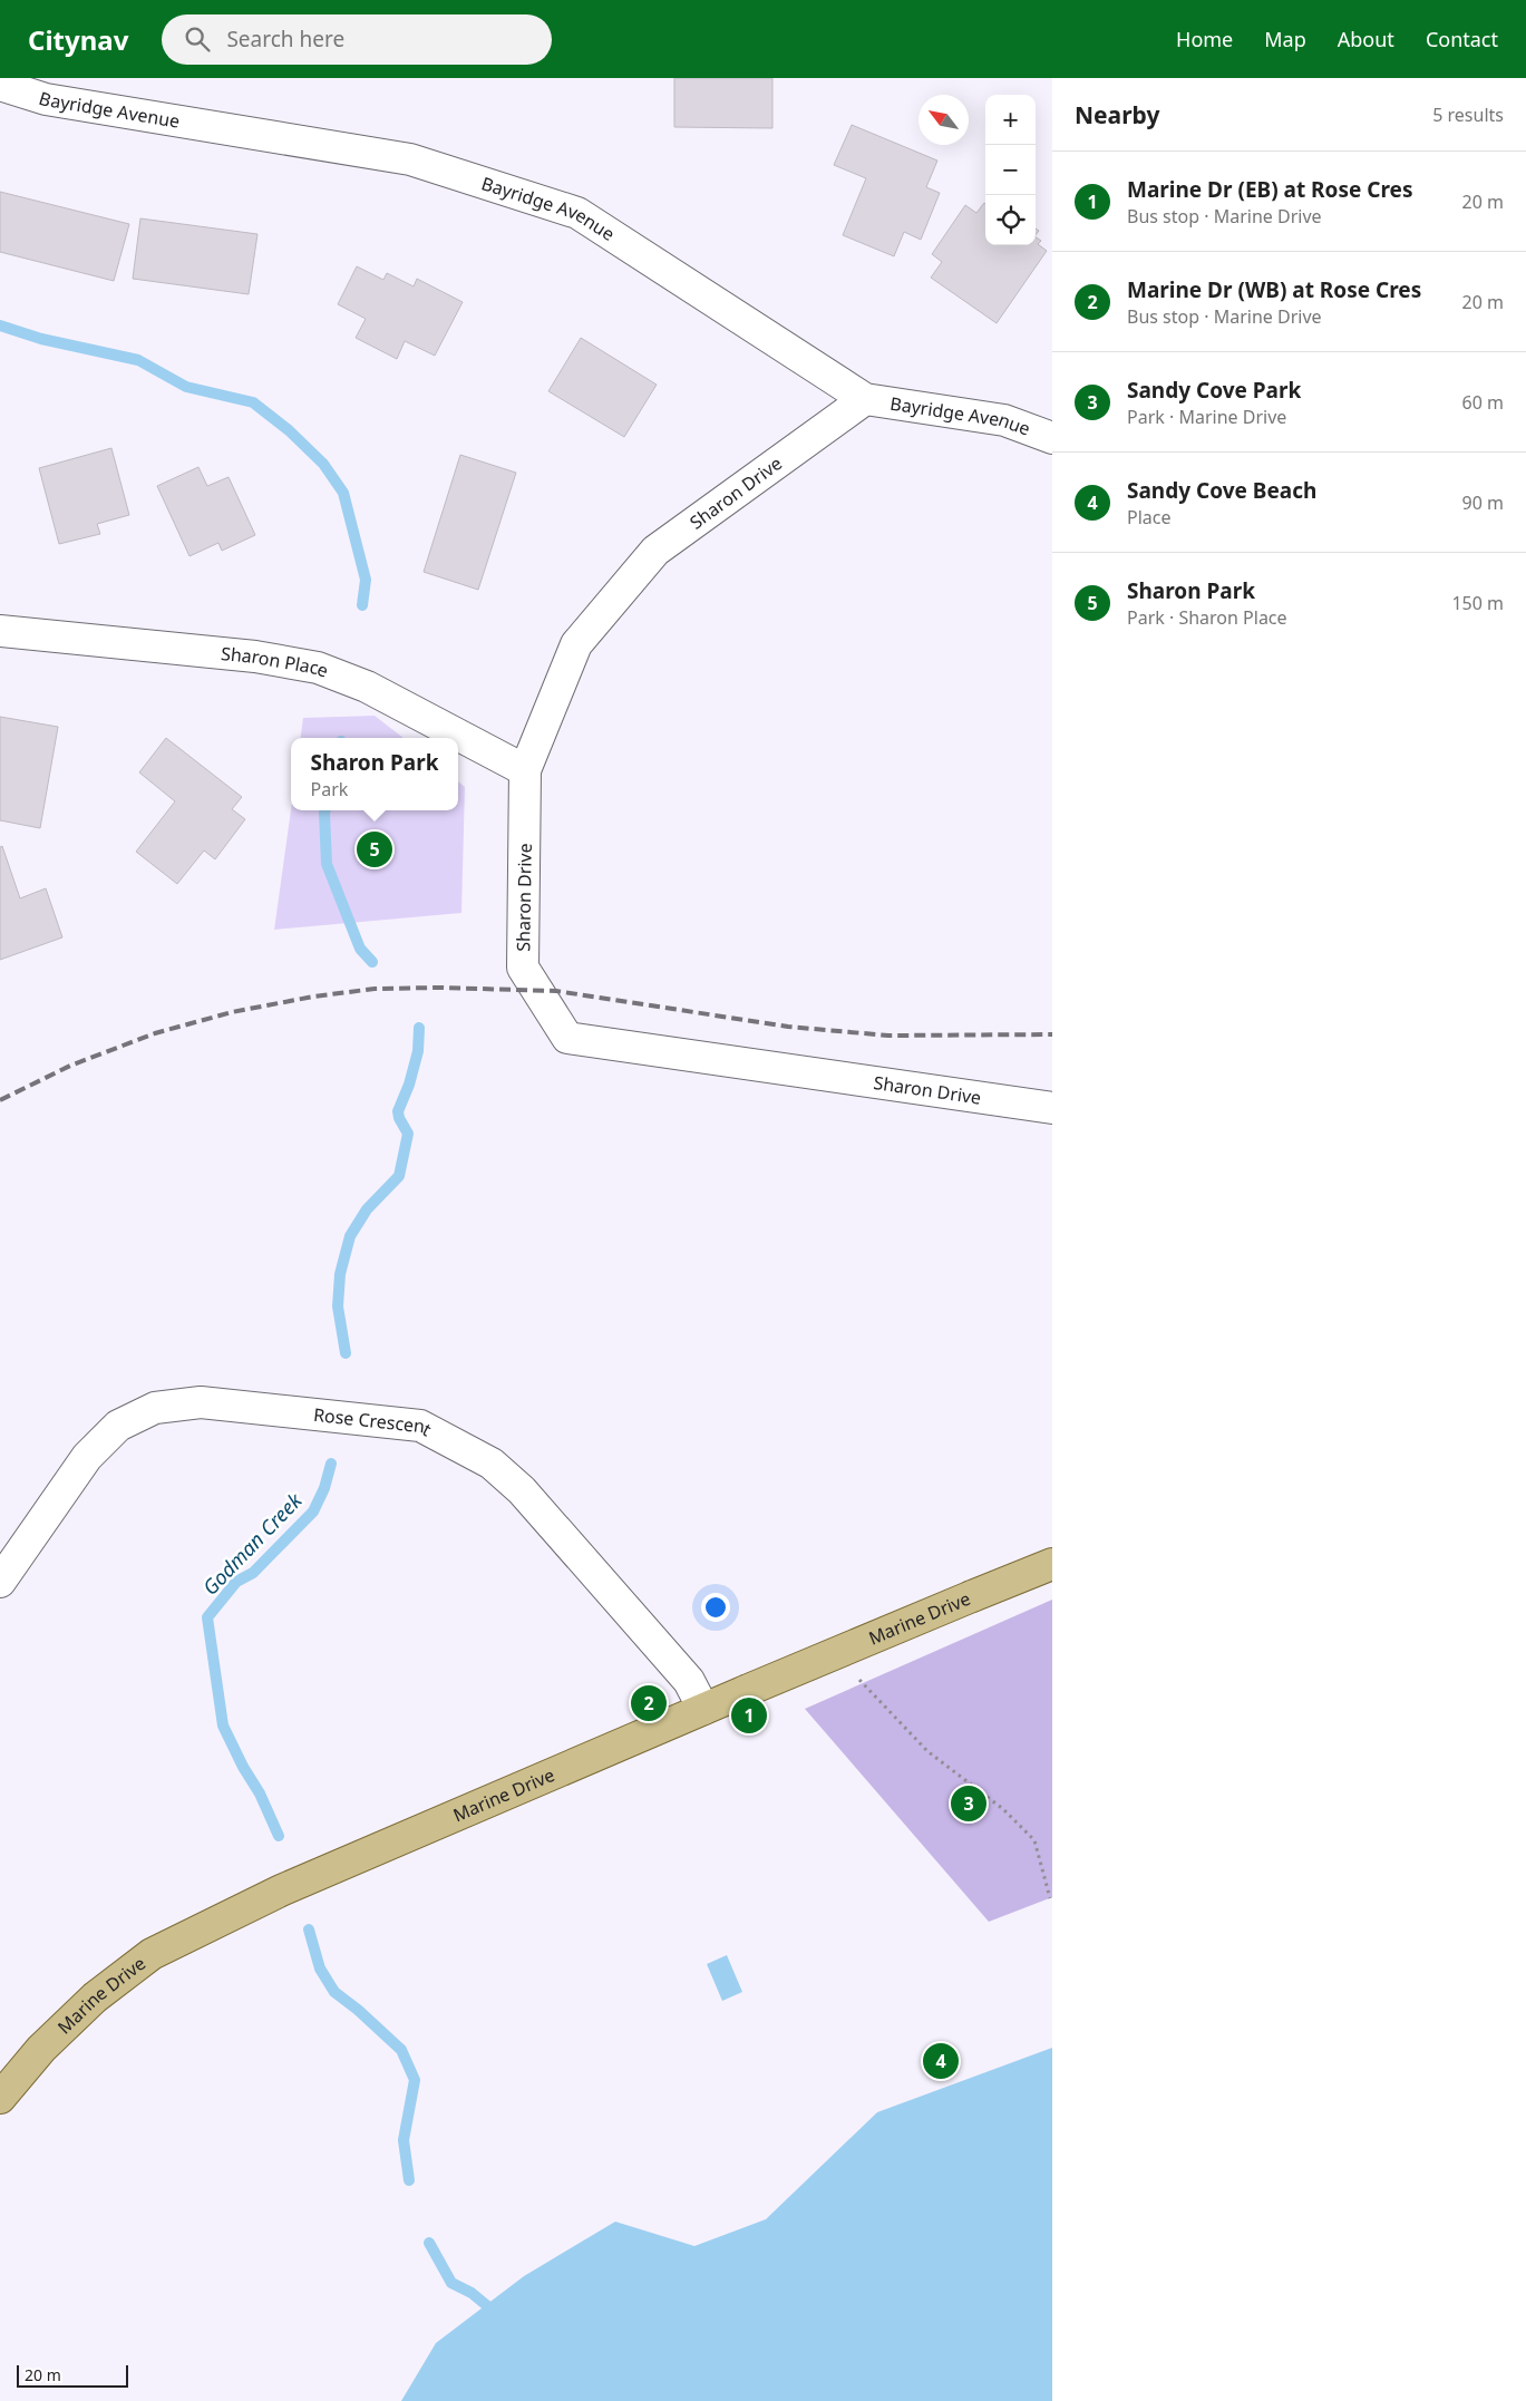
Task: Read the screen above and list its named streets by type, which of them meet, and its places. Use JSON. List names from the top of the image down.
{
  "streets": {
    "main road": ["Marine Drive"],
    "street": [
      "Bayridge Avenue",
      "Sharon Drive",
      "Sharon Place",
      "Rose Crescent"
    ]
  },
  "crossings": [
    ["Bayridge Avenue", "Sharon Drive"],
    ["Sharon Drive", "Sharon Place"],
    ["Rose Crescent", "Marine Drive"]
  ],
  "water": ["Godman Creek"],
  "scale_bar": "20 m",
  "north": "top left",
  "page": {
    "header": "Citynav",
    "search": "Search here",
    "nav": [
      "Home",
      "Map",
      "About",
      "Contact"
    ],
    "heading": ["Nearby", "5 results"],
    "map_buttons": ["+", "−"],
    "list": [
      {
        "mark": "1",
        "name": "Marine Dr (EB) at Rose Cres",
        "note": "Bus stop · Marine Drive",
        "value": "20 m"
      },
      {
        "mark": "2",
        "name": "Marine Dr (WB) at Rose Cres",
        "note": "Bus stop · Marine Drive",
        "value": "20 m"
      },
      {
        "mark": "3",
        "name": "Sandy Cove Park",
        "note": "Park · Marine Drive",
        "value": "60 m"
      },
      {
        "mark": "4",
        "name": "Sandy Cove Beach",
        "note": "Place",
        "value": "90 m"
      },
      {
        "mark": "5",
        "name": "Sharon Park",
        "note": "Park · Sharon Place",
        "value": "150 m"
      }
    ],
    "popup": ["Sharon Park", "Park"],
    "pins": [
      "5",
      "2",
      "1",
      "3",
      "4"
    ],
    "scale": "20 m"
  }
}
